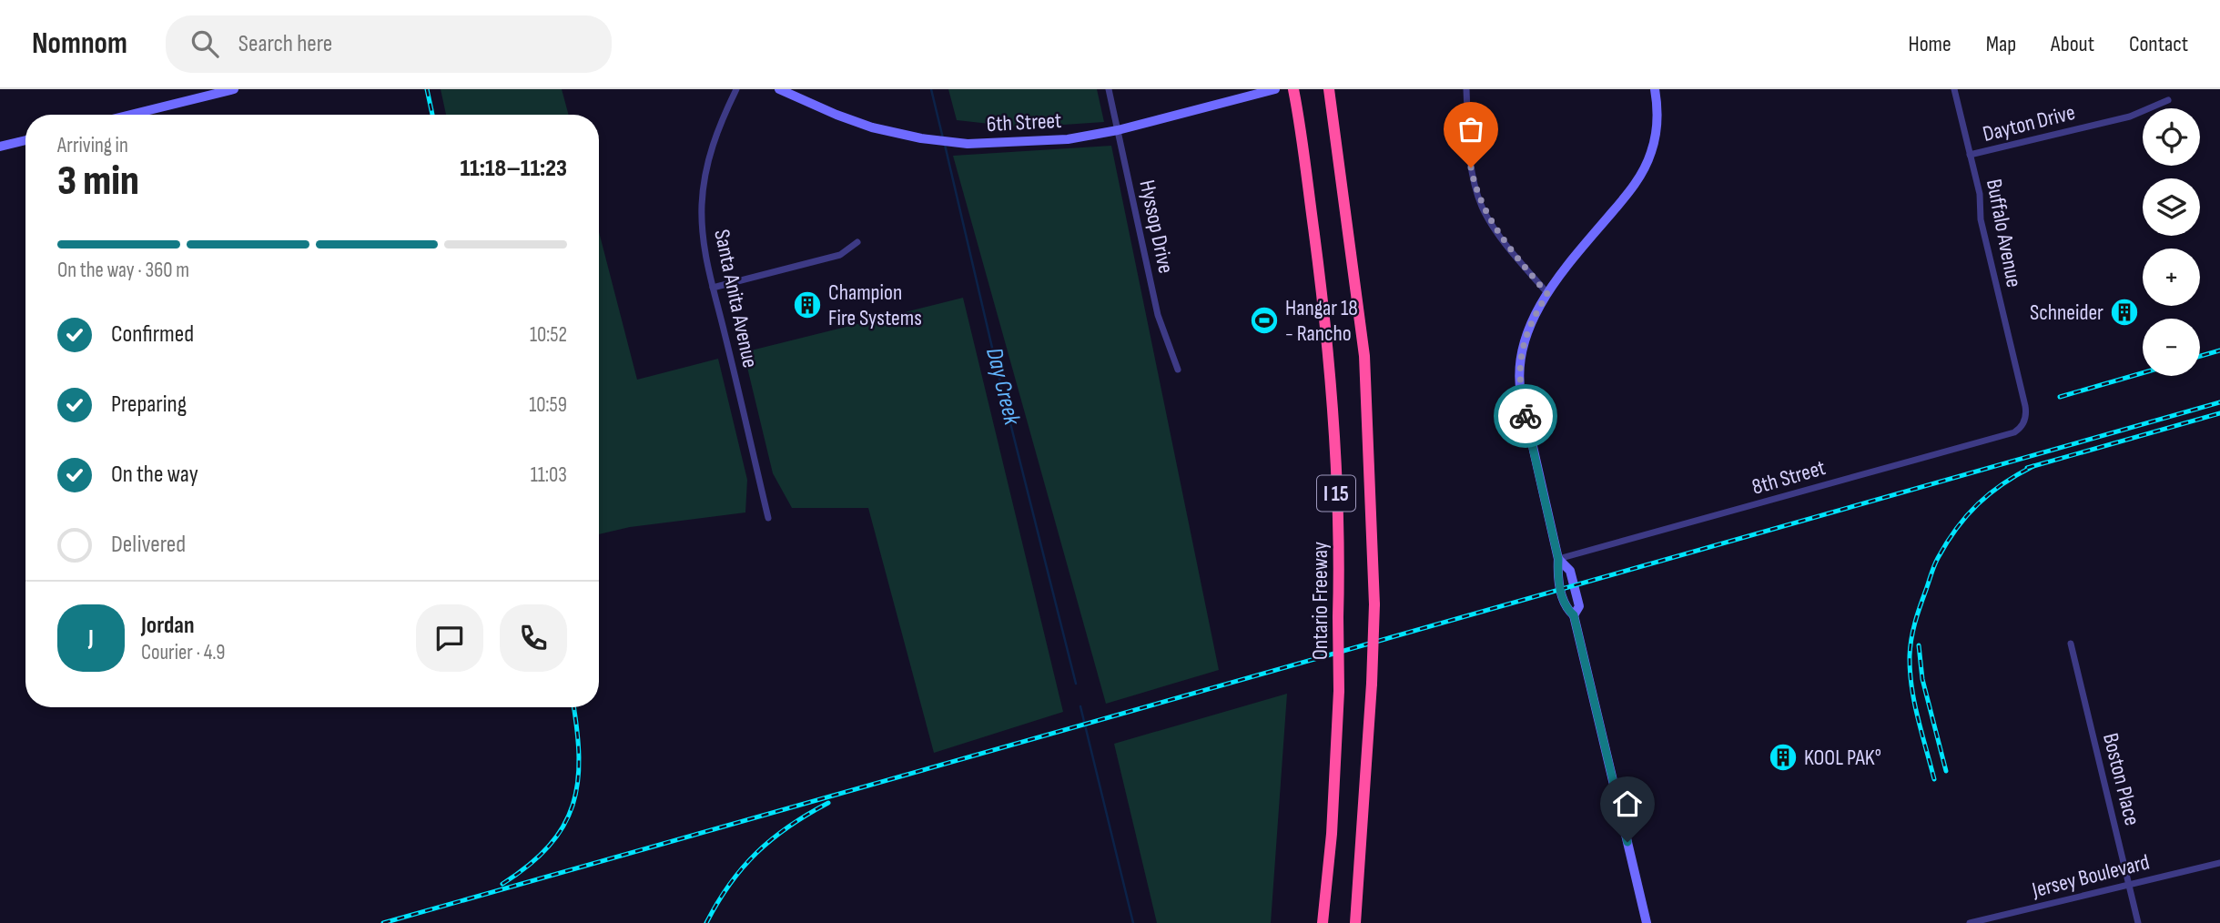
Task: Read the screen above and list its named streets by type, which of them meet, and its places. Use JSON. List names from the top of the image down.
{
  "streets": {
    "highway": ["I 15", "Ontario Freeway"],
    "main road": ["6th Street"],
    "street": [
      "Dayton Drive",
      "Hyssop Drive",
      "Buffalo Avenue",
      "Santa Anita Avenue",
      "8th Street",
      "Boston Place",
      "Jersey Boulevard"
    ]
  },
  "crossings": [
    ["6th Street", "Hyssop Drive"],
    ["Dayton Drive", "Buffalo Avenue"],
    ["Buffalo Avenue", "8th Street"],
    ["Boston Place", "Jersey Boulevard"]
  ],
  "water": ["Day Creek"],
  "places": {
    "building": ["Champion Fire Systems", "Schneider", "KOOL PAK°"],
    "sports": ["Hangar 18 - Rancho"]
  },
  "page": {
    "header": "Nomnom",
    "search": "Search here",
    "nav": [
      "Home",
      "Map",
      "About",
      "Contact"
    ],
    "map_buttons": ["+", "−"],
    "heading": ["3 min", "Arriving in", "11:18–11:23"],
    "panel": ["Jordan", "Courier · 4.9"],
    "bar": "On the way · 360 m",
    "list": [
      ["Confirmed", "10:52"],
      ["Preparing", "10:59"],
      ["On the way", "11:03"],
      "Delivered"
    ],
    "round": "J"
  }
}
